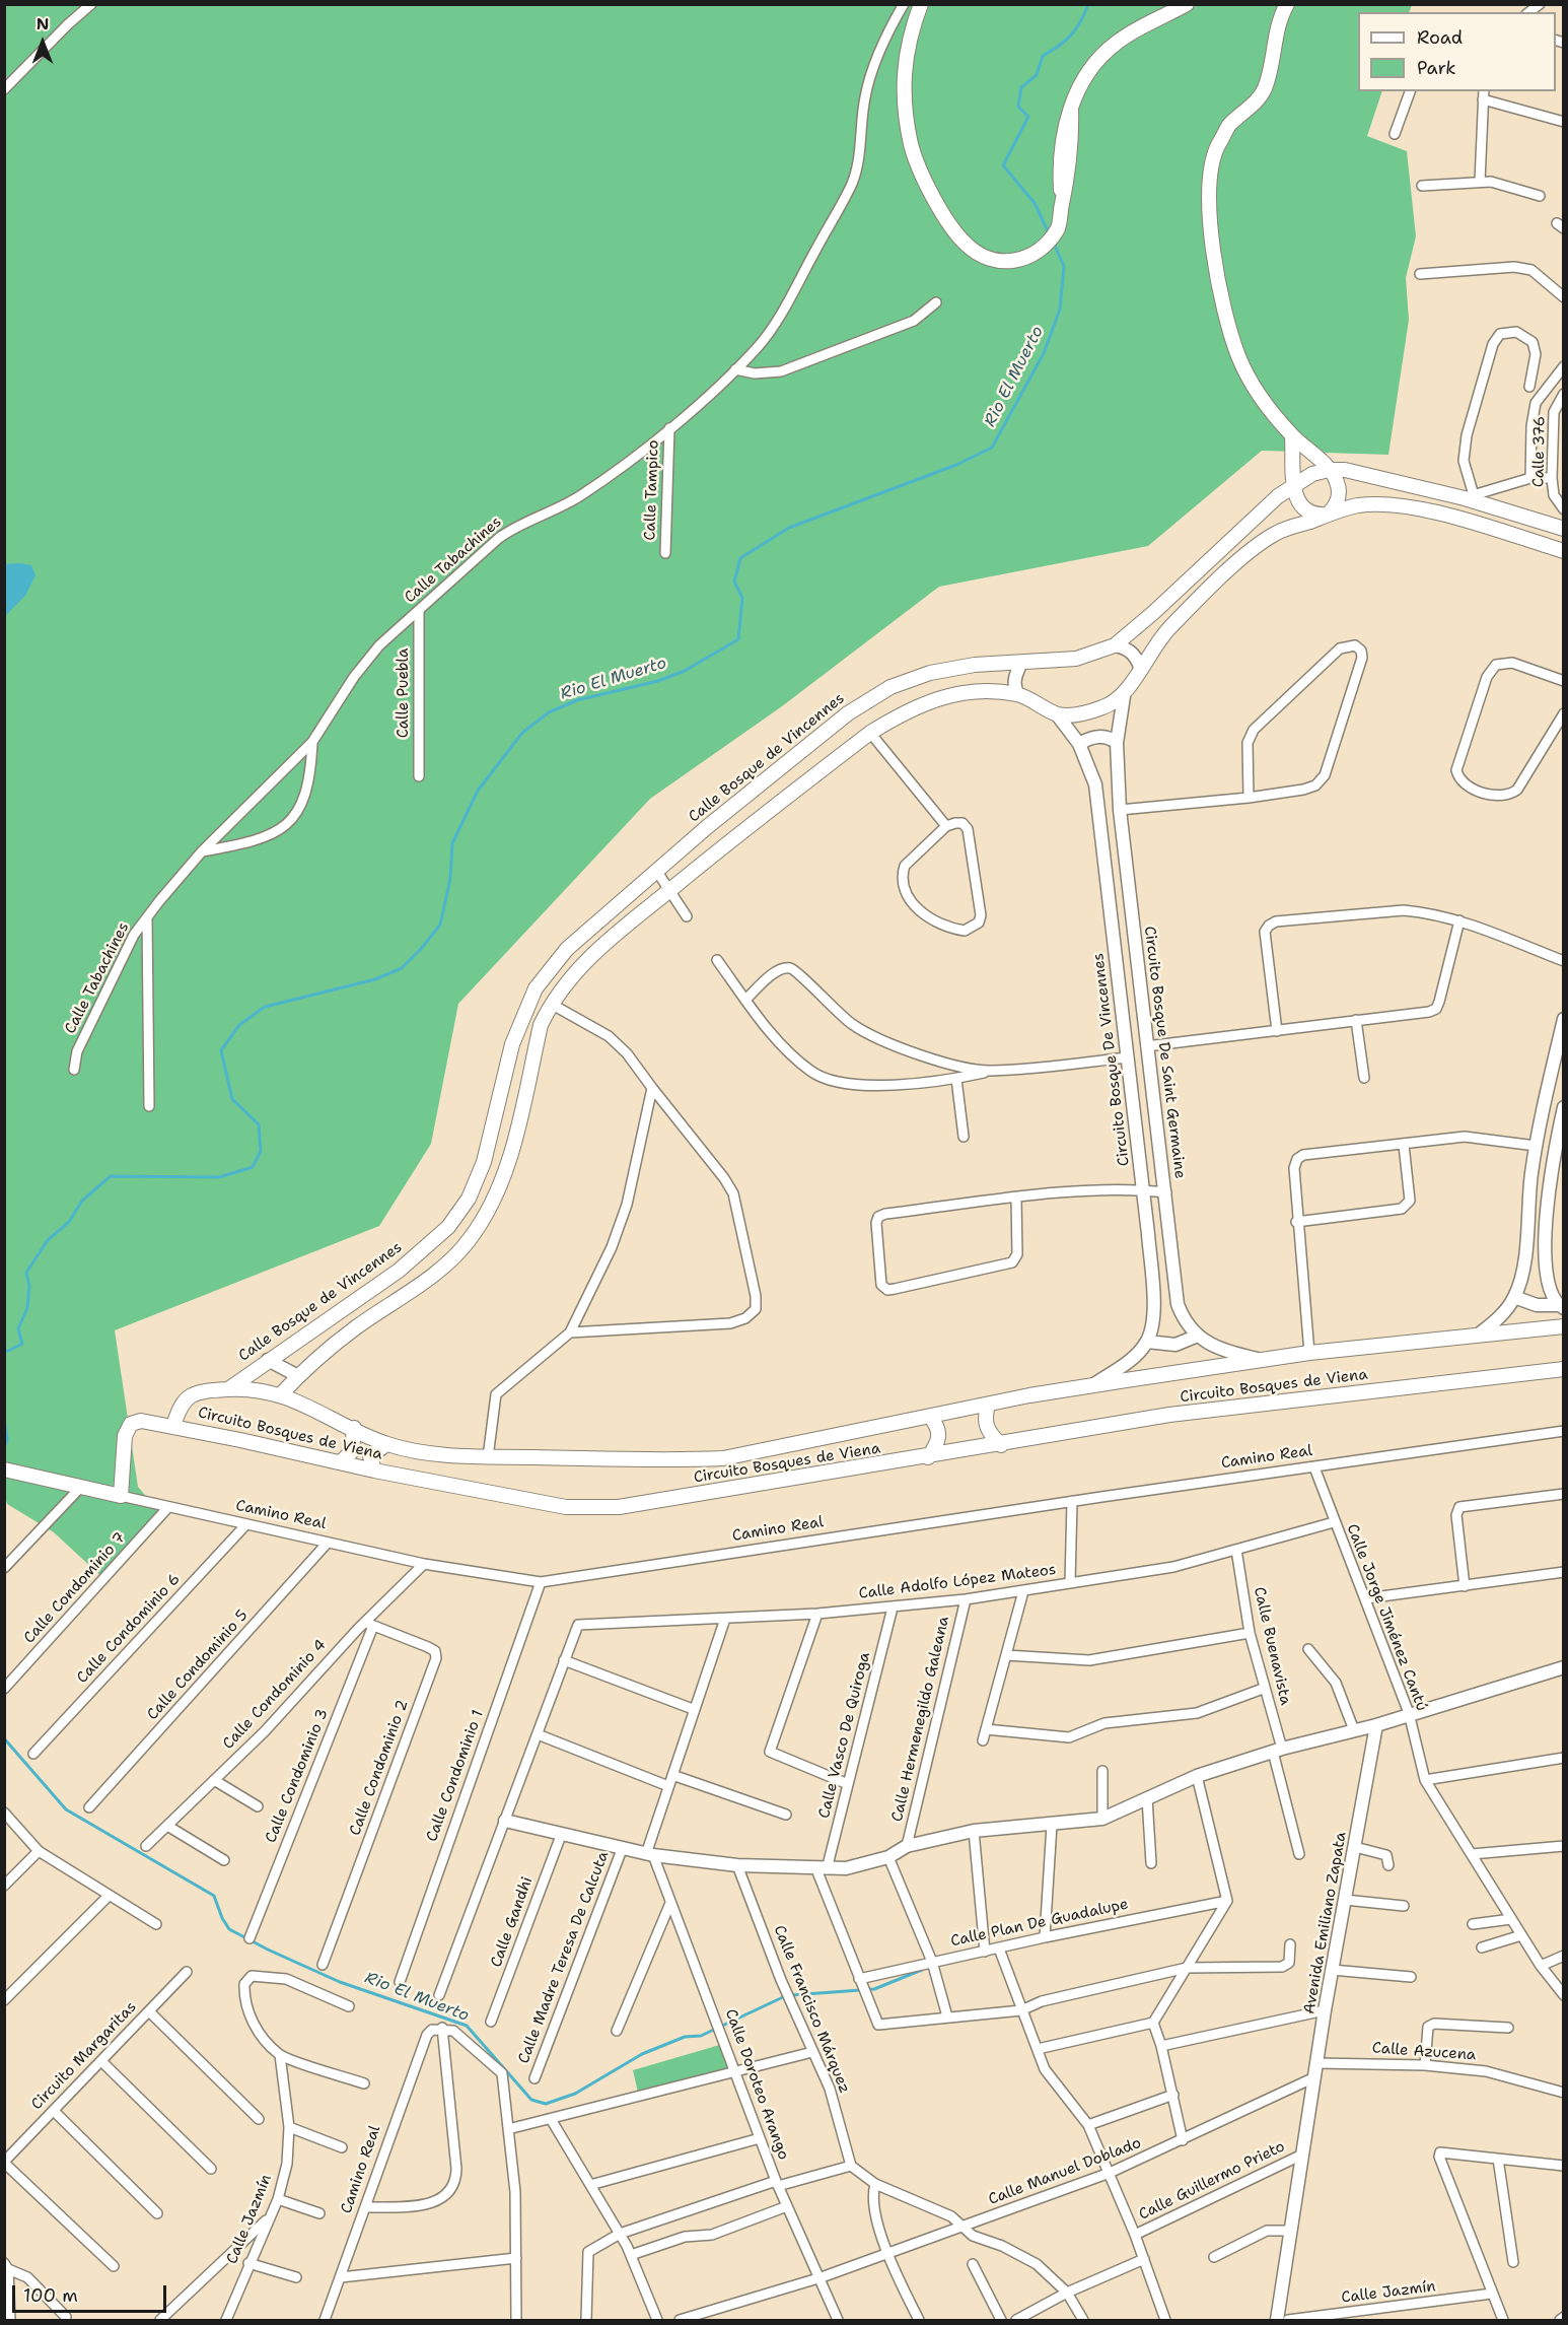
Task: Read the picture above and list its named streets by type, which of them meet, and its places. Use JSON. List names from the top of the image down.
{
  "streets": {
    "main road": ["Calle Bosque de Vincennes", "Circuito Bosques de Viena", "Camino Real"],
    "street": [
      "Calle 376",
      "Calle Tampico",
      "Calle Tabachines",
      "Calle Puebla",
      "Circuito Bosque De Saint Germaine",
      "Circuito Bosque De Vincennes",
      "Calle Adolfo López Mateos",
      "Calle Condominio 7",
      "Calle Jorge Jiménez Cantú",
      "Calle Condominio 6",
      "Calle Buenavista",
      "Calle Condominio 5",
      "Calle Condominio 4",
      "Calle Hermenegildo Galeana",
      "Calle Vasco De Quiroga",
      "Calle Condominio 2",
      "Calle Condominio 3",
      "Calle Condominio 1",
      "Calle Gandhi",
      "Calle Plan De Guadalupe",
      "Avenida Emiliano Zapata",
      "Calle Madre Teresa De Calcuta",
      "Calle Francisco Márquez",
      "Calle Azucena",
      "Circuito Margaritas",
      "Calle Doroteo Arango",
      "Calle Manuel Doblado",
      "Calle Guillermo Prieto",
      "Calle Jazmín"
    ]
  },
  "crossings": [
    ["Calle 376", "Calle Bosque de Vincennes"],
    ["Calle Tampico", "Calle Tabachines"],
    ["Calle Tabachines", "Calle Puebla"],
    ["Calle Bosque de Vincennes", "Circuito Bosques de Viena"],
    ["Circuito Bosque De Saint Germaine", "Circuito Bosques de Viena"],
    ["Camino Real", "Calle Condominio 7"],
    ["Camino Real", "Calle Jorge Jiménez Cantú"],
    ["Camino Real", "Calle Condominio 6"],
    ["Camino Real", "Calle Condominio 5"],
    ["Camino Real", "Calle Condominio 4"],
    ["Camino Real", "Calle Condominio 1"],
    ["Calle Adolfo López Mateos", "Calle Jorge Jiménez Cantú"],
    ["Calle Adolfo López Mateos", "Calle Buenavista"],
    ["Calle Adolfo López Mateos", "Calle Hermenegildo Galeana"],
    ["Calle Adolfo López Mateos", "Calle Vasco De Quiroga"],
    ["Calle Condominio 4", "Calle Condominio 2"],
    ["Calle Condominio 4", "Calle Condominio 3"],
    ["Calle Condominio 2", "Calle Condominio 3"],
    ["Avenida Emiliano Zapata", "Calle Azucena"],
    ["Avenida Emiliano Zapata", "Calle Manuel Doblado"],
    ["Avenida Emiliano Zapata", "Calle Guillermo Prieto"],
    ["Calle Doroteo Arango", "Calle Manuel Doblado"]
  ],
  "water": ["Rio El Muerto"],
  "legend": ["Road", "Park"],
  "scale_bar": "100 m",
  "north": "top"
}
